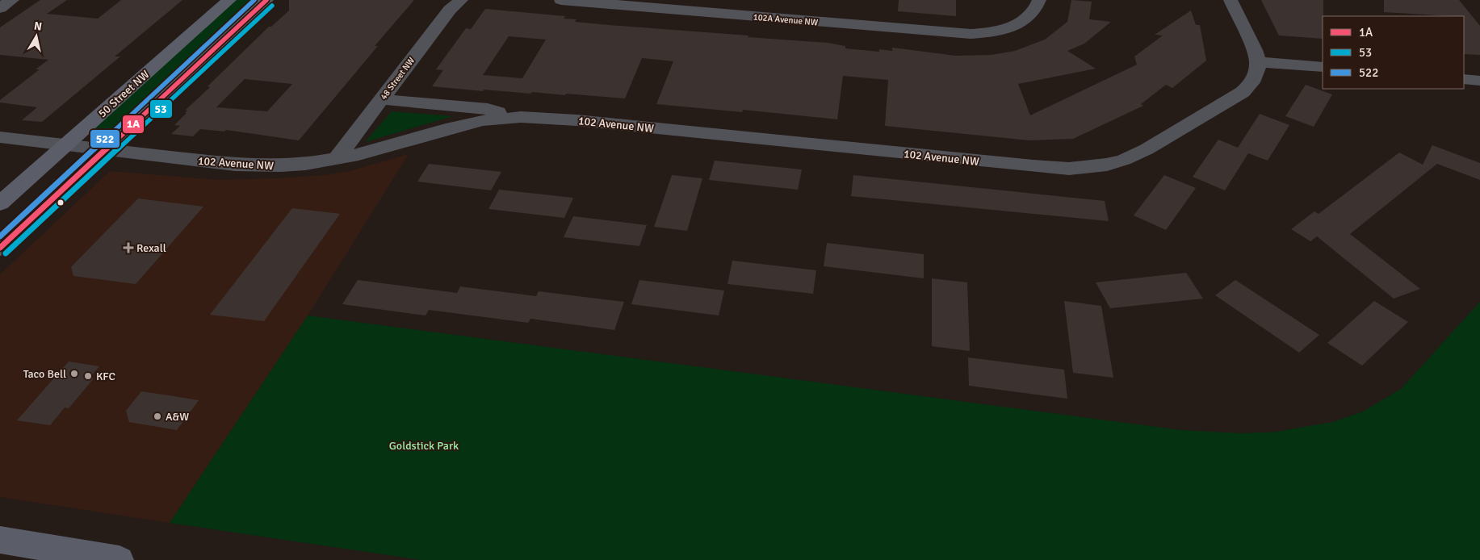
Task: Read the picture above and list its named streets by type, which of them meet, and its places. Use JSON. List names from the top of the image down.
{
  "streets": {
    "main road": ["50 Street NW"],
    "street": ["102A Avenue NW", "48 Street NW", "102 Avenue NW"]
  },
  "crossings": [
    ["48 Street NW", "102 Avenue NW"],
    ["50 Street NW", "102 Avenue NW"]
  ],
  "parks": ["Goldstick Park"],
  "places": {
    "health": ["Rexall"],
    "other": ["Taco Bell", "KFC", "A&W"]
  },
  "lines": ["transit line 1A", "transit line 522", "transit line 53"],
  "legend": ["1A", "53", "522"],
  "north": "top"
}
